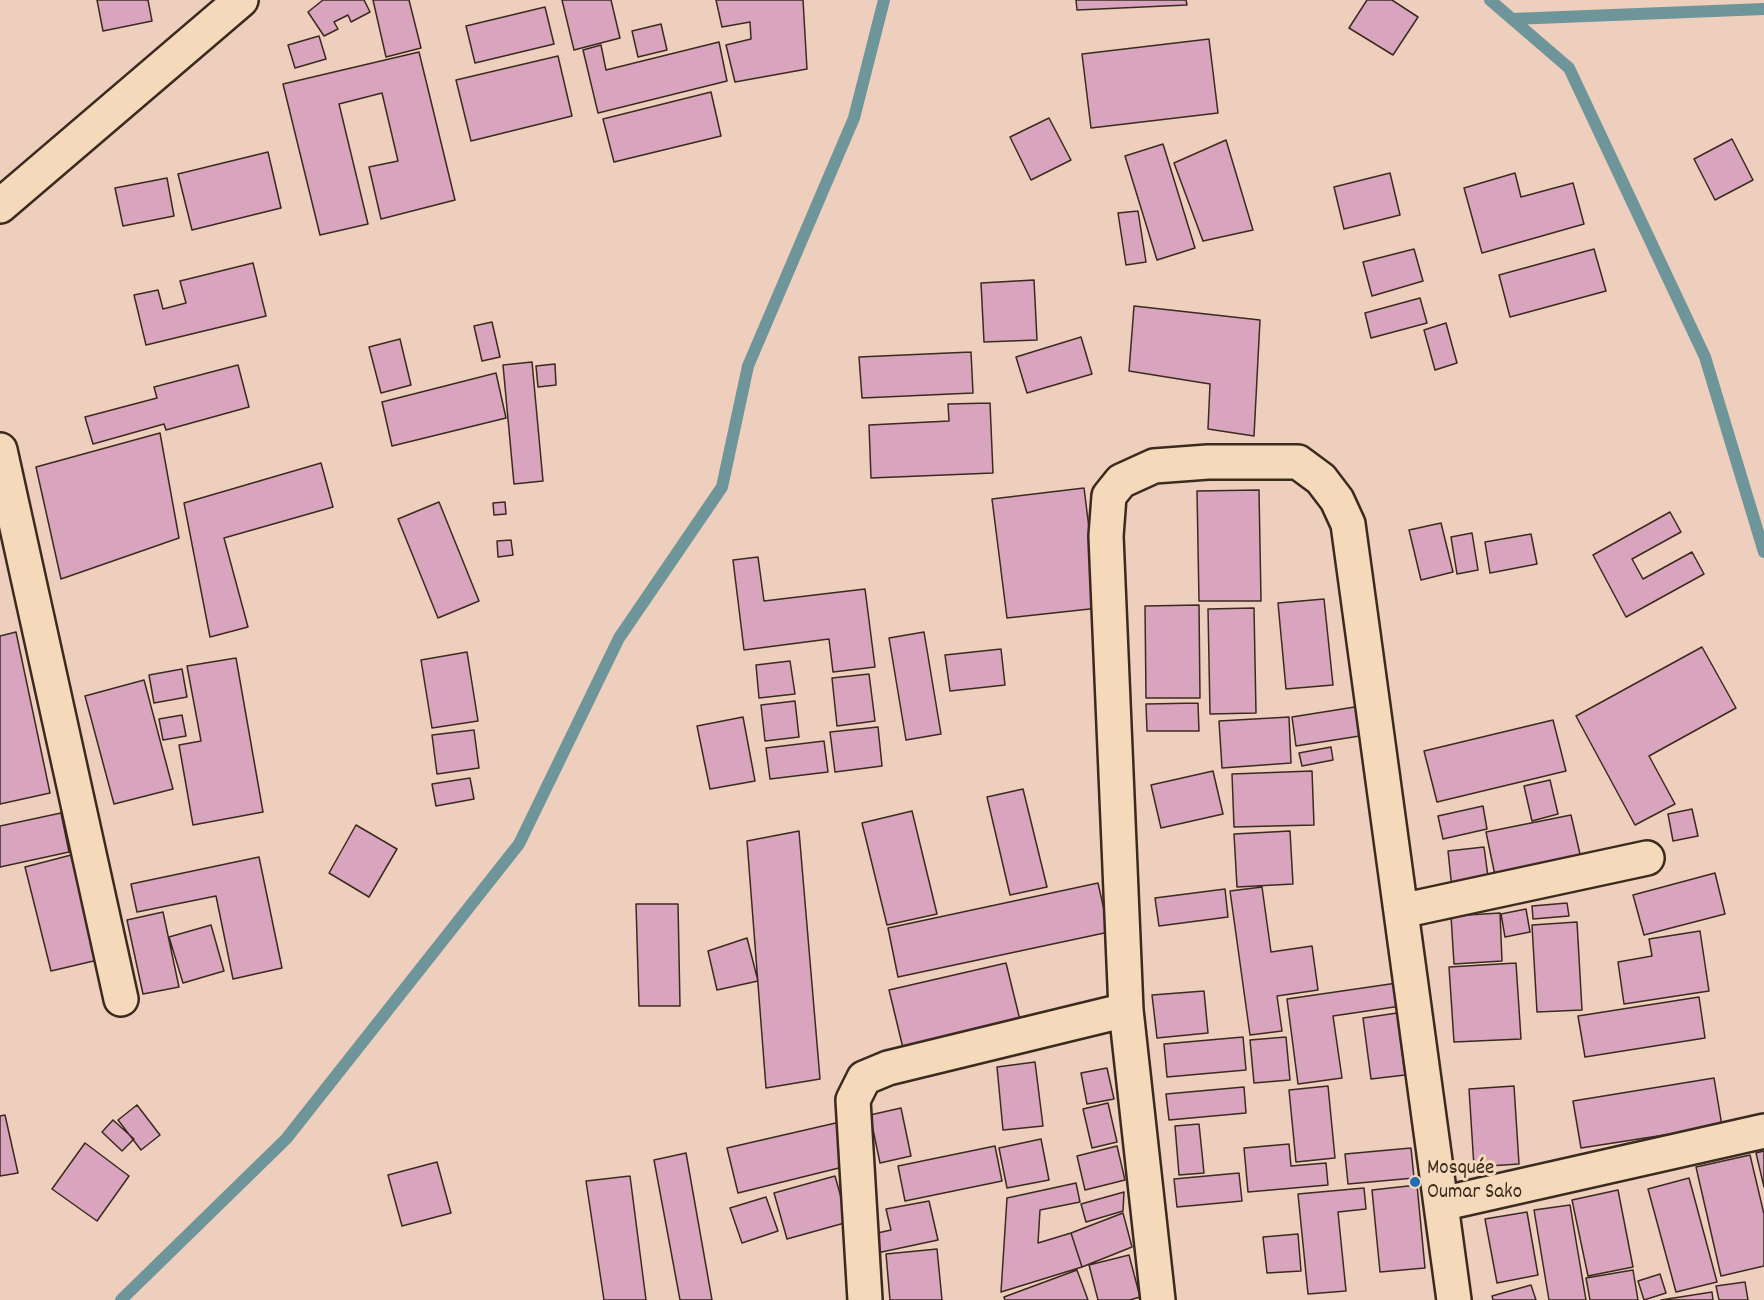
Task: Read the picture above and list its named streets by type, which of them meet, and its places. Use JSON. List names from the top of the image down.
{
  "places": ["Mosquée Oumar Sako"]
}
